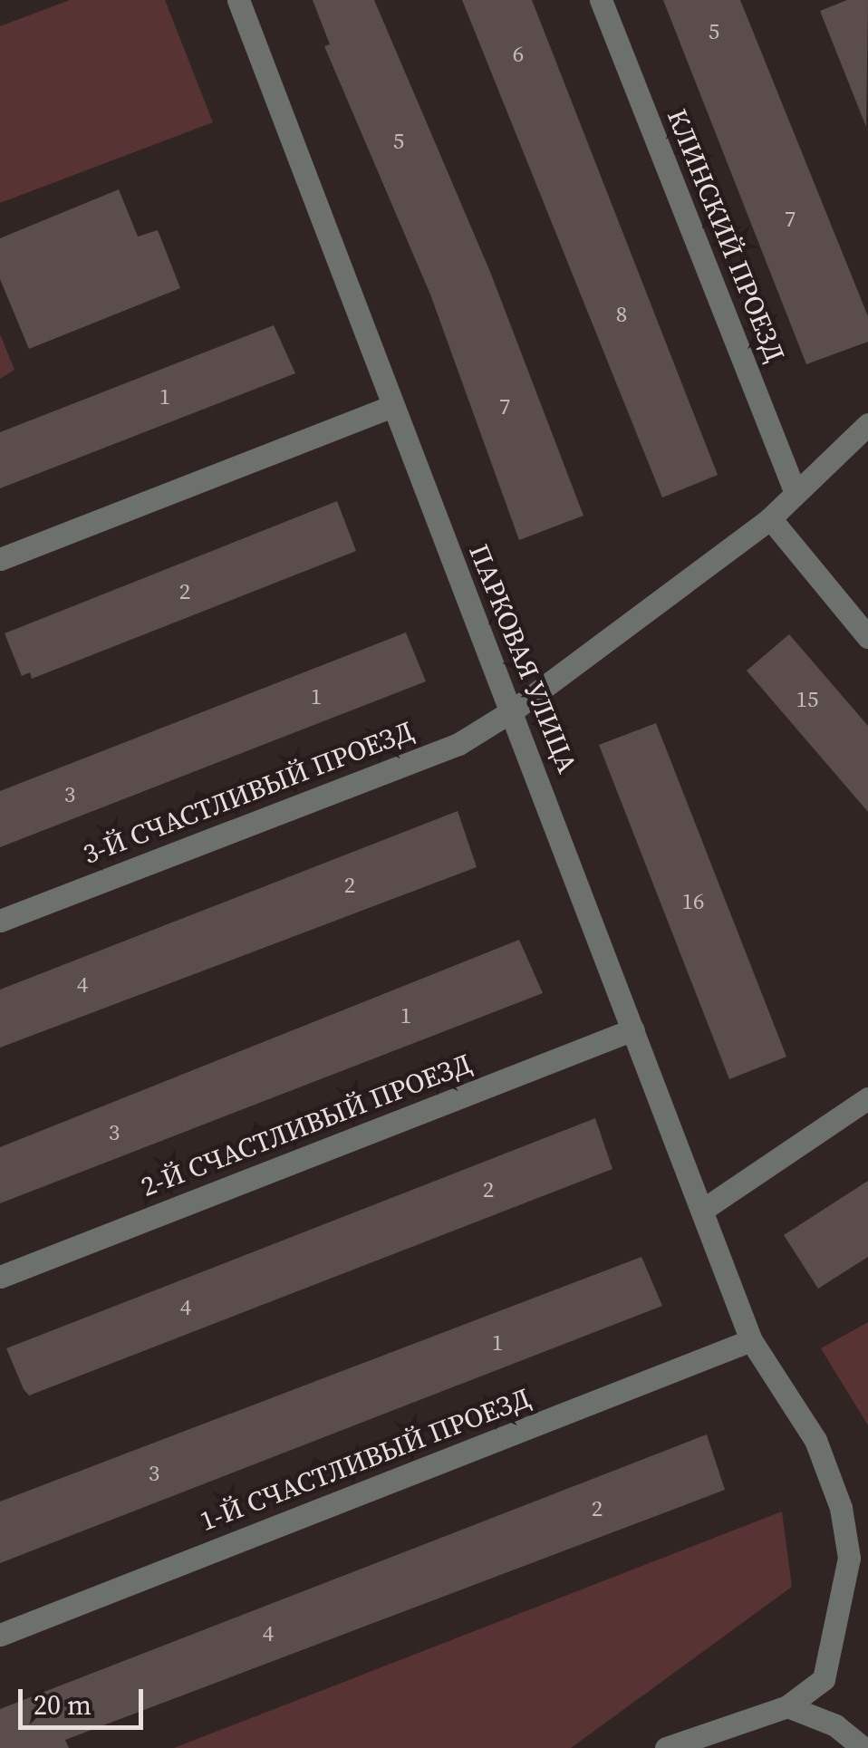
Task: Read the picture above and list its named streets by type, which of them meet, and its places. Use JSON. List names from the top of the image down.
{
  "streets": {
    "street": [
      "КЛИНСКИЙ ПРОЕЗД",
      "ПАРКОВАЯ УЛИЦА",
      "3-Й СЧАСТЛИВЫЙ ПРОЕЗД",
      "2-Й СЧАСТЛИВЫЙ ПРОЕЗД",
      "1-Й СЧАСТЛИВЫЙ ПРОЕЗД"
    ]
  },
  "crossings": [
    ["КЛИНСКИЙ ПРОЕЗД", "3-Й СЧАСТЛИВЫЙ ПРОЕЗД"],
    ["ПАРКОВАЯ УЛИЦА", "3-Й СЧАСТЛИВЫЙ ПРОЕЗД"],
    ["ПАРКОВАЯ УЛИЦА", "2-Й СЧАСТЛИВЫЙ ПРОЕЗД"],
    ["ПАРКОВАЯ УЛИЦА", "1-Й СЧАСТЛИВЫЙ ПРОЕЗД"]
  ],
  "house_numbers": [
    "5",
    "6",
    "5",
    "7",
    "8",
    "1",
    "7",
    "2",
    "1",
    "15",
    "3",
    "2",
    "16",
    "4",
    "1",
    "3",
    "2",
    "4",
    "1",
    "3",
    "2",
    "4"
  ],
  "scale_bar": "20 m"
}
